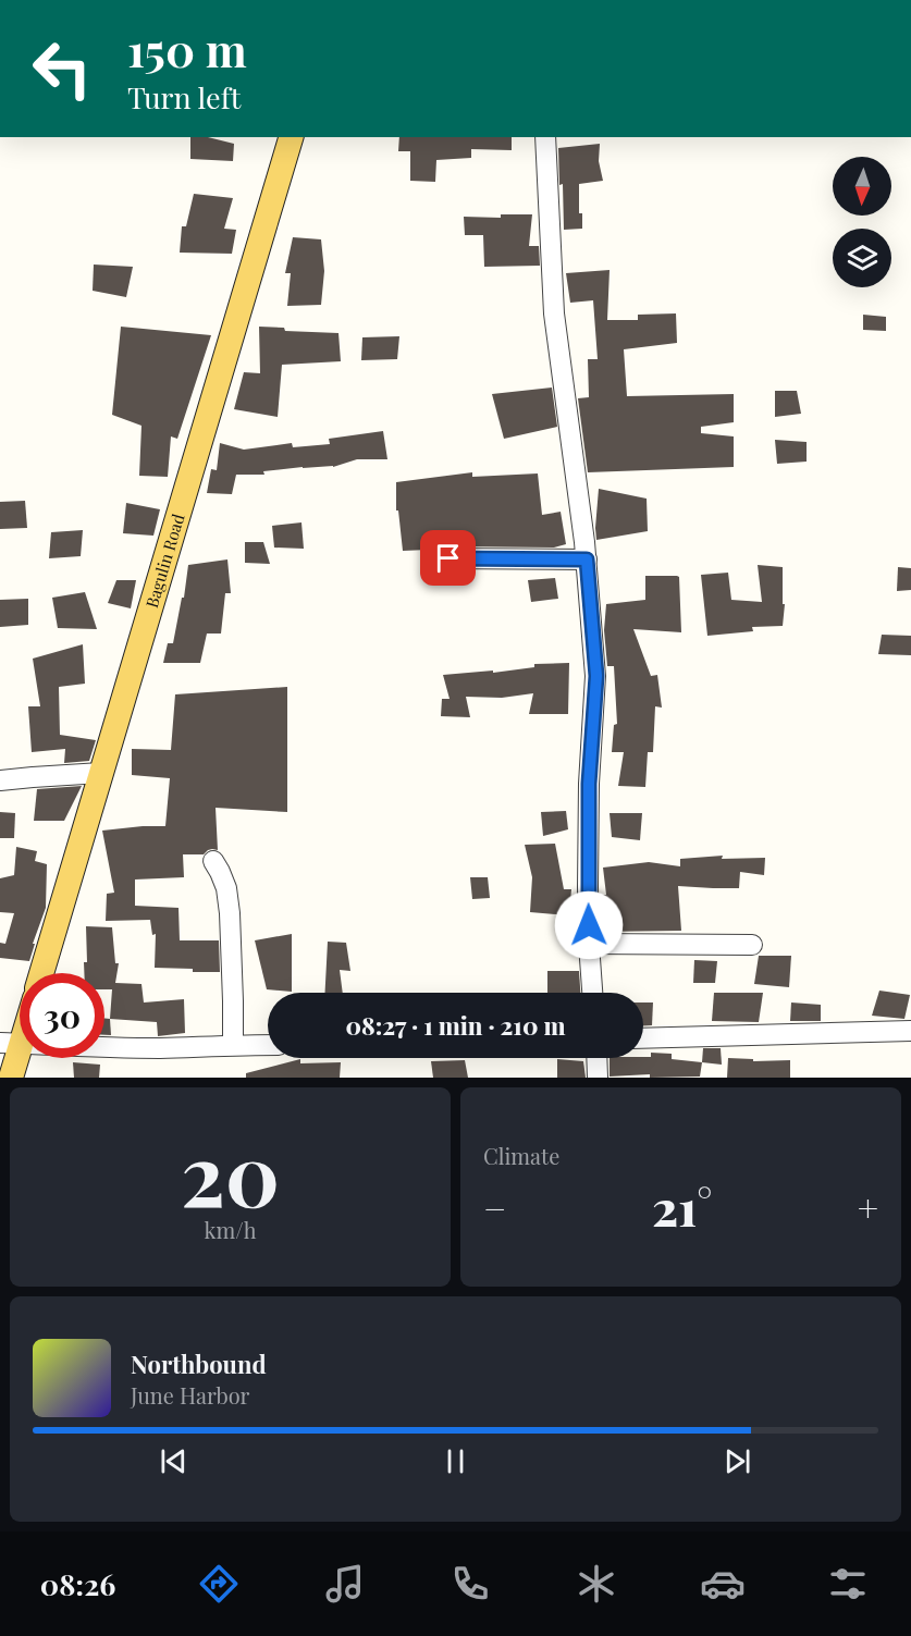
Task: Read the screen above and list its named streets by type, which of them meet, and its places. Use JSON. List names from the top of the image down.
{
  "streets": {
    "main road": ["Bagulin Road"]
  },
  "north": "bottom",
  "page": {
    "turn": ["150 m", "Turn left"],
    "limit": "30",
    "trip": "08:27 · 1 min · 210 m",
    "tile": [
      ["20", "km/h"],
      "Climate"
    ],
    "heat": ["−", "21°", "+"],
    "song": ["Northbound", "June Harbor"],
    "tabs": "08:26"
  }
}
